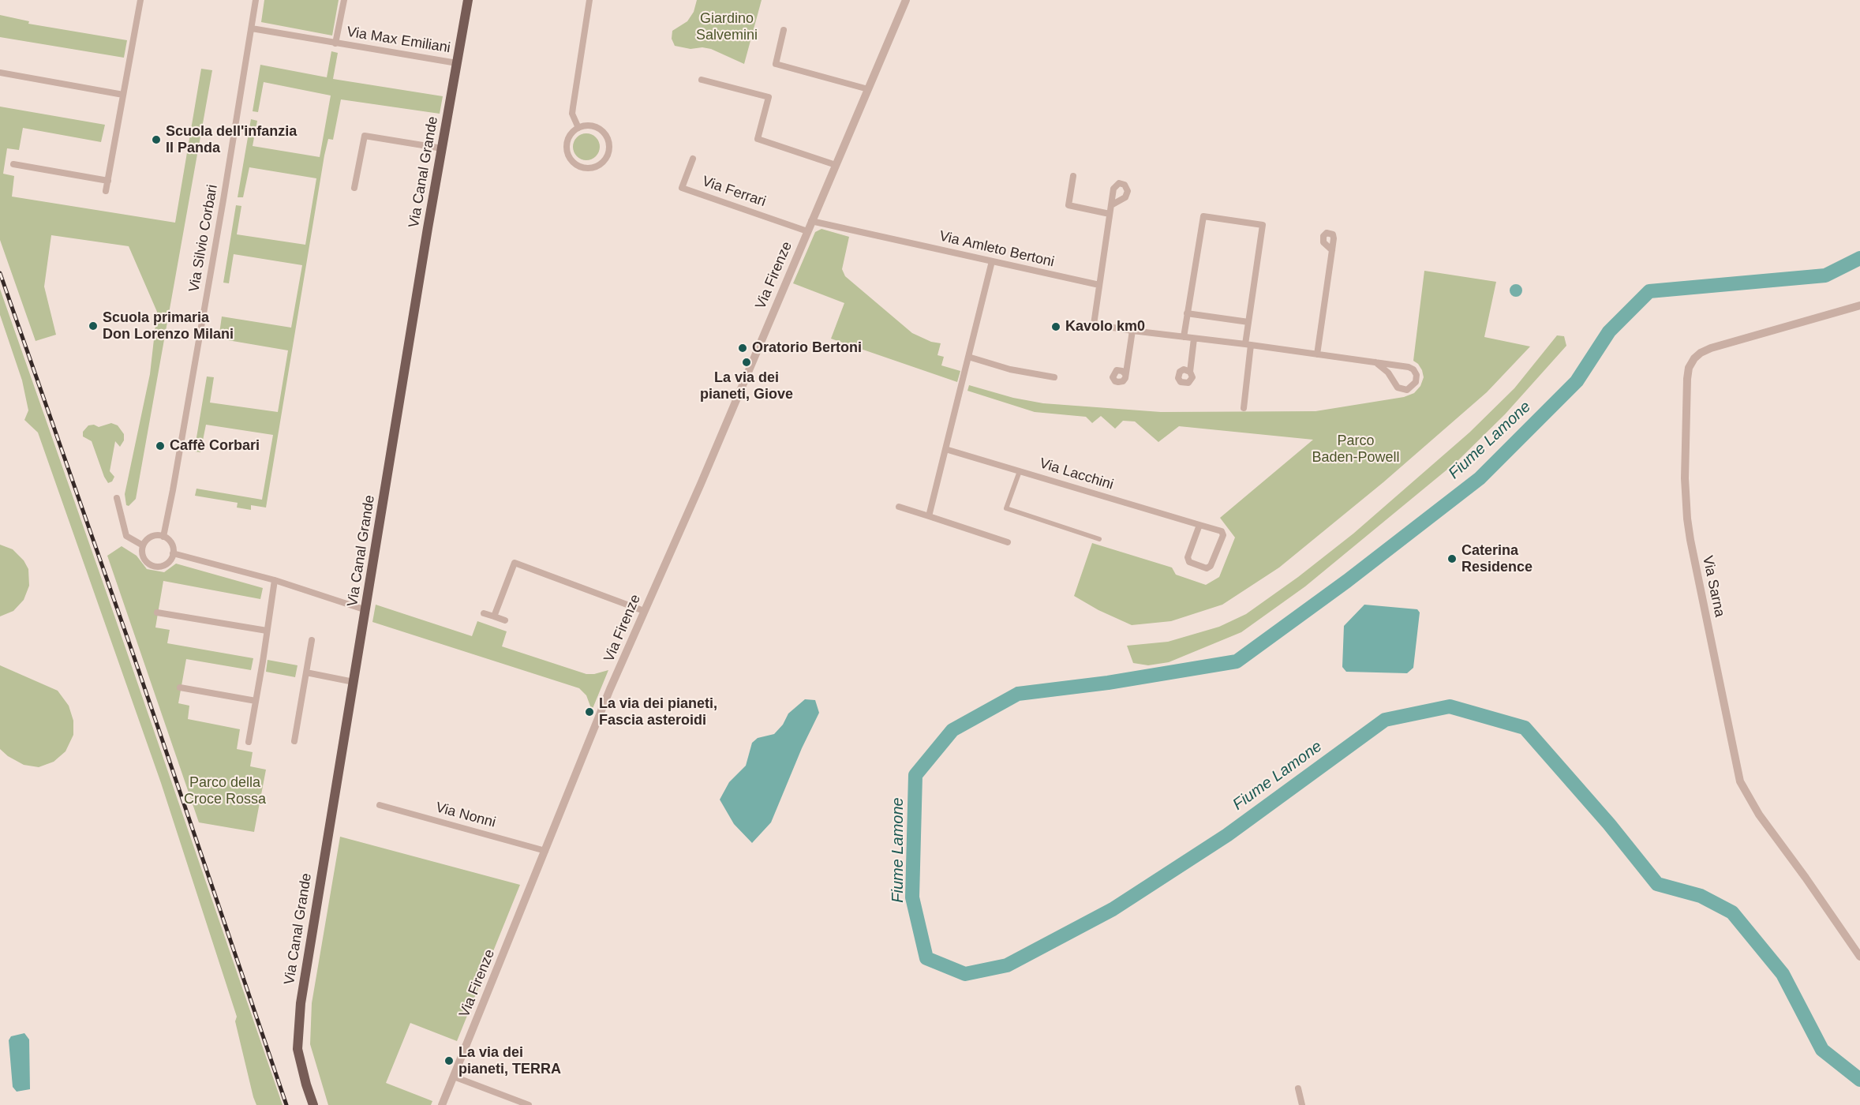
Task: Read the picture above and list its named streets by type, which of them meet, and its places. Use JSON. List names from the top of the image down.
{
  "streets": {
    "main road": ["Via Canal Grande"],
    "street": [
      "Via Max Emiliani",
      "Via Ferrari",
      "Via Silvio Corbari",
      "Via Amleto Bertoni",
      "Via Firenze",
      "Via Lacchini",
      "Via Sarna",
      "Via Nonni"
    ]
  },
  "crossings": [
    ["Via Max Emiliani", "Via Canal Grande"],
    ["Via Max Emiliani", "Via Silvio Corbari"],
    ["Via Ferrari", "Via Firenze"],
    ["Via Amleto Bertoni", "Via Firenze"],
    ["Via Firenze", "Via Nonni"]
  ],
  "water": ["Fiume Lamone"],
  "parks": ["Giardino Salvemini", "Parco Baden-Powell", "Parco della Croce Rossa"],
  "places": [
    "Scuola dell'infanzia Il Panda",
    "Scuola primaria Don Lorenzo Milani",
    "Kavolo km0",
    "Oratorio Bertoni",
    "La via dei pianeti, Giove",
    "Caffè Corbari",
    "Caterina Residence",
    "La via dei pianeti, Fascia asteroidi",
    "La via dei pianeti, TERRA"
  ]
}
